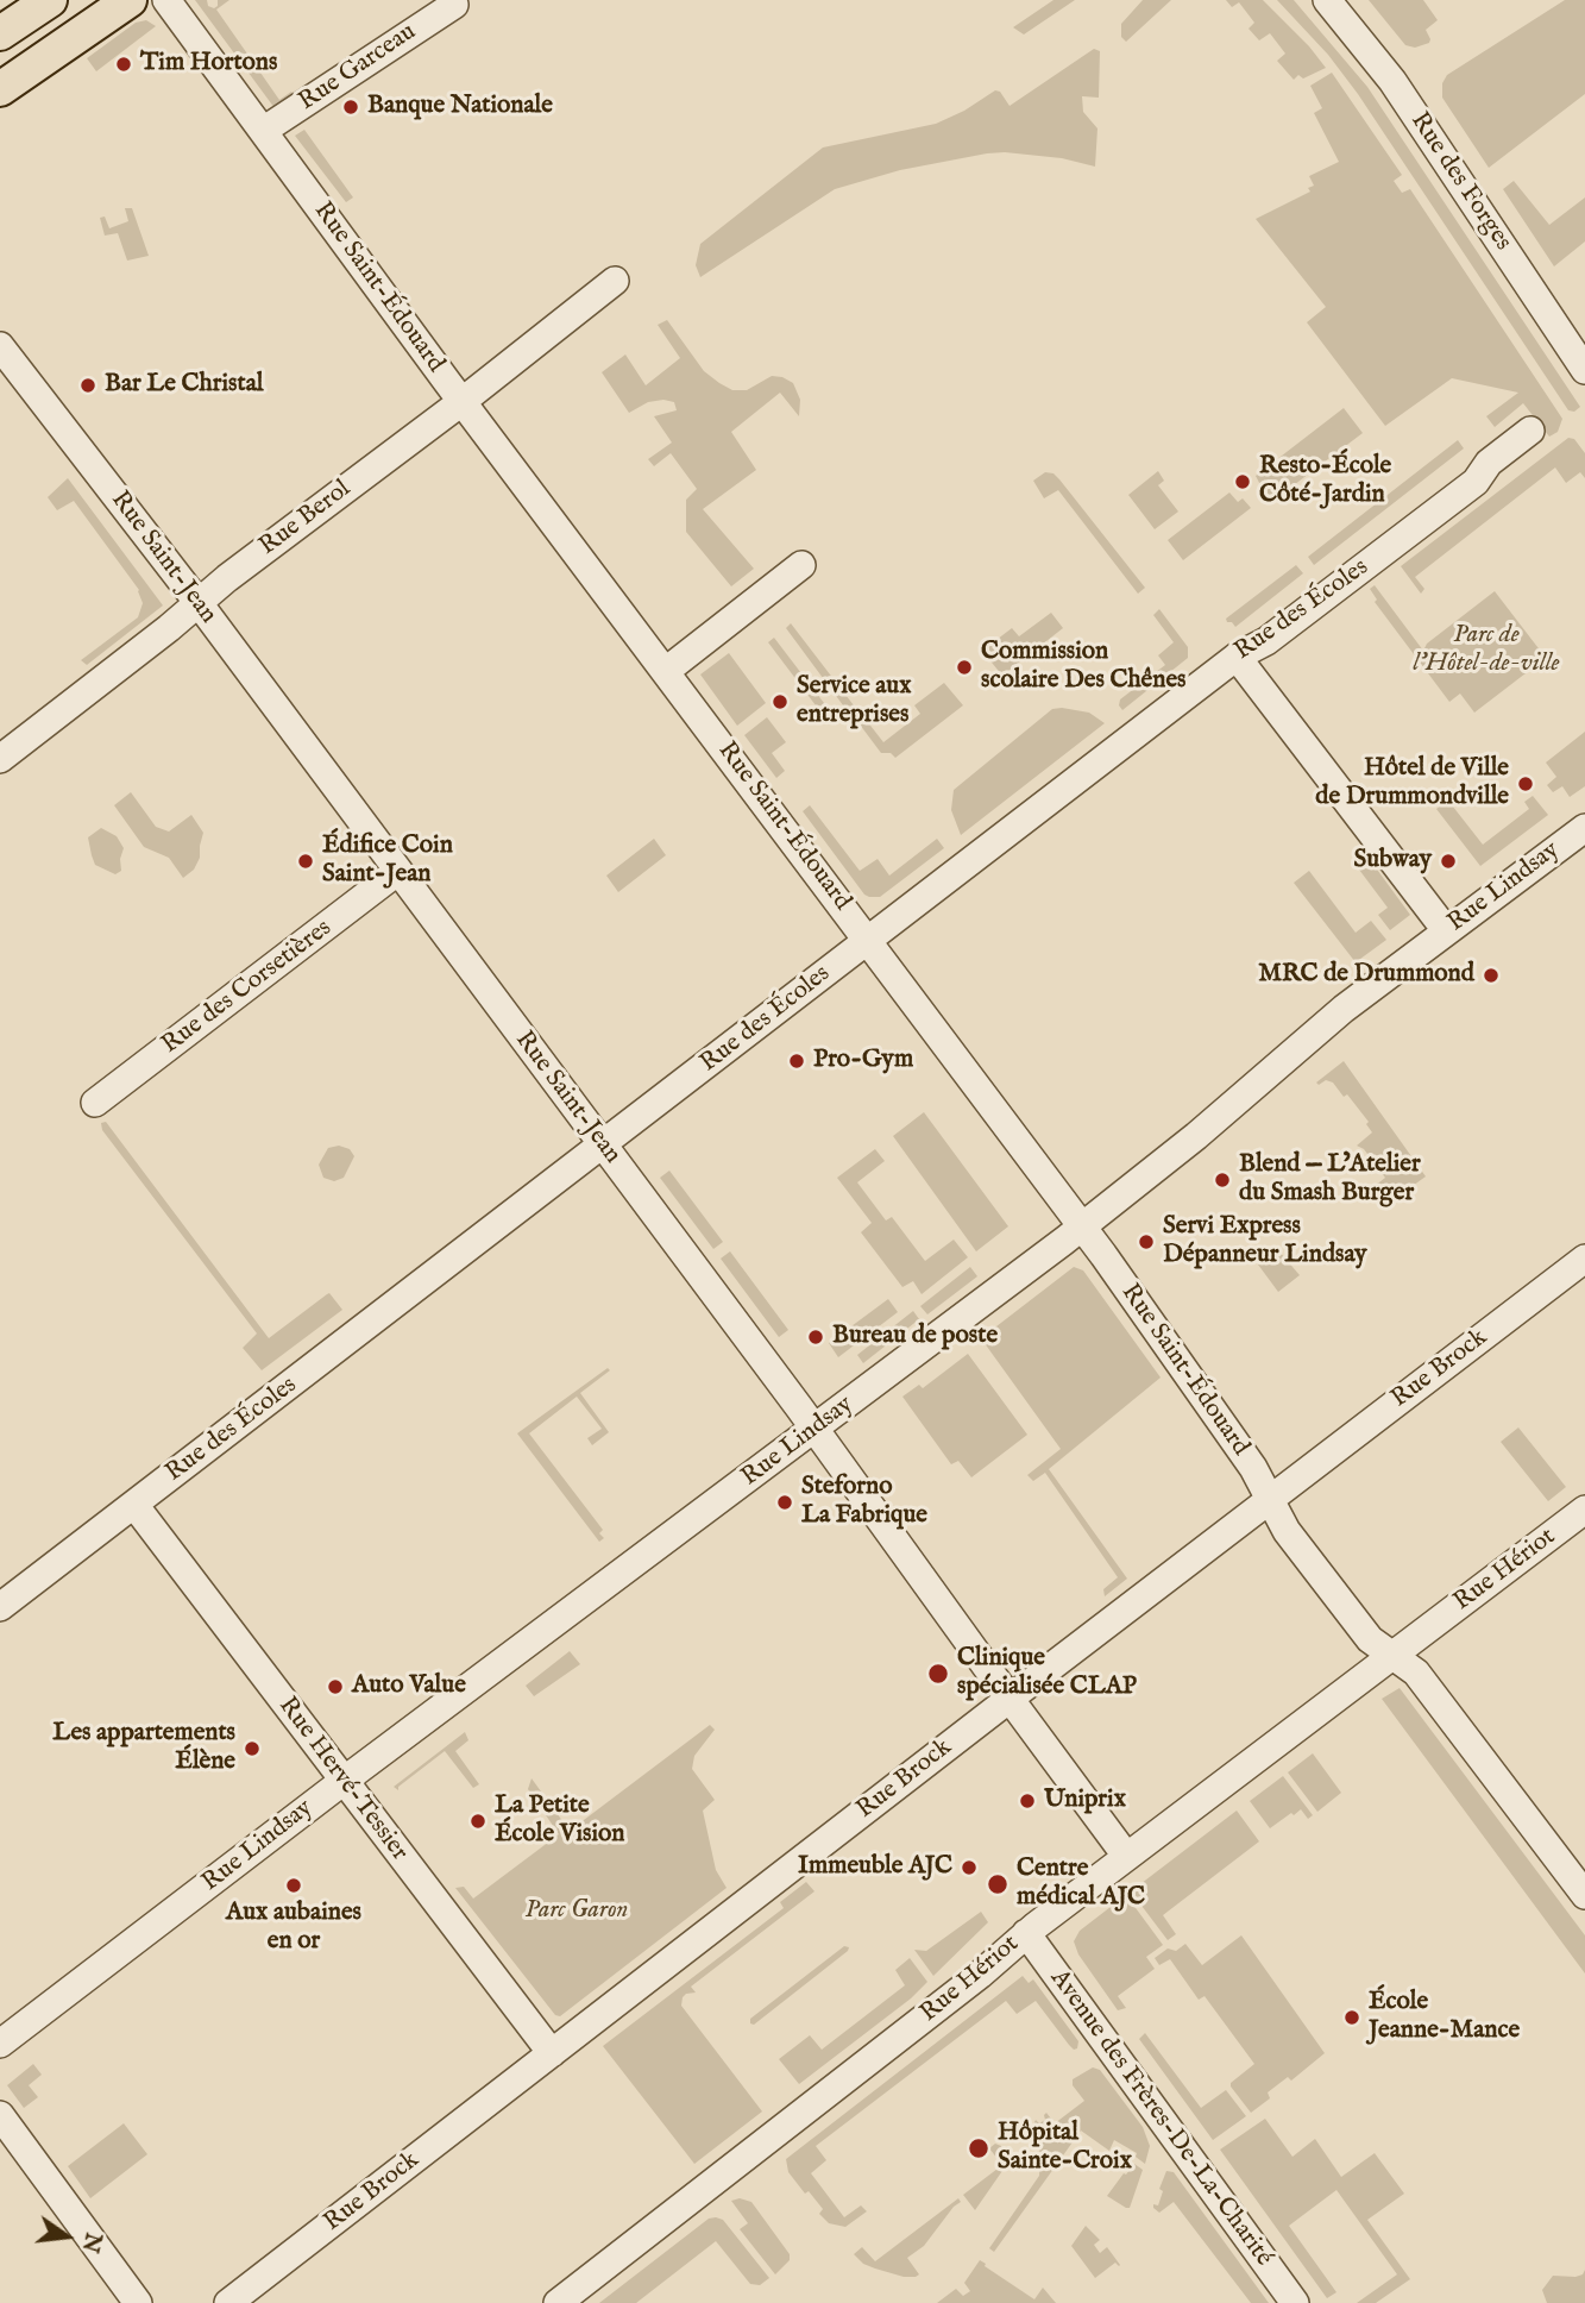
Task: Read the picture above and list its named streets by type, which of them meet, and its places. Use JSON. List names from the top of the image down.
{
  "streets": {
    "street": [
      "Rue Garceau",
      "Rue des Forges",
      "Rue Saint-Édouard",
      "Rue Berol",
      "Rue Saint-Jean",
      "Rue des Écoles",
      "Rue Lindsay",
      "Rue des Corsetières",
      "Rue Brock",
      "Rue Hériot",
      "Rue Hervé-Tessier",
      "Avenue des Frères-De-La-Charité"
    ]
  },
  "crossings": [
    ["Rue Garceau", "Rue Saint-Édouard"],
    ["Rue Saint-Édouard", "Rue Berol"],
    ["Rue Saint-Édouard", "Rue des Écoles"],
    ["Rue Saint-Édouard", "Rue Lindsay"],
    ["Rue Saint-Édouard", "Rue Brock"],
    ["Rue Saint-Édouard", "Rue Hériot"],
    ["Rue Berol", "Rue Saint-Jean"],
    ["Rue Saint-Jean", "Rue des Écoles"],
    ["Rue Saint-Jean", "Rue Lindsay"],
    ["Rue Saint-Jean", "Rue des Corsetières"],
    ["Rue Saint-Jean", "Rue Brock"],
    ["Rue Saint-Jean", "Rue Hériot"],
    ["Rue des Écoles", "Rue Hervé-Tessier"],
    ["Rue Lindsay", "Rue Hervé-Tessier"],
    ["Rue Brock", "Rue Hervé-Tessier"],
    ["Rue Hériot", "Avenue des Frères-De-La-Charité"]
  ],
  "parks": ["Parc de l'Hôtel-de-ville", "Parc Garon"],
  "places": [
    "Tim Hortons",
    "Banque Nationale",
    "Bar Le Christal",
    "Resto-École Côté-Jardin",
    "Commission scolaire Des Chênes",
    "Service aux entreprises",
    "Hôtel de Ville de Drummondville",
    "Édifice Coin Saint-Jean",
    "Subway",
    "MRC de Drummond",
    "Pro-Gym",
    "Blend — L’Atelier du Smash Burger",
    "Servi Express Dépanneur Lindsay",
    "Bureau de poste",
    "Steforno La Fabrique",
    "Clinique spécialisée CLAP",
    "Auto Value",
    "Les appartements Élène",
    "Uniprix",
    "La Petite École Vision",
    "Immeuble AJC",
    "Centre médical AJC",
    "Aux aubaines en or",
    "École Jeanne-Mance",
    "Hôpital Sainte-Croix"
  ],
  "north": "right"
}
